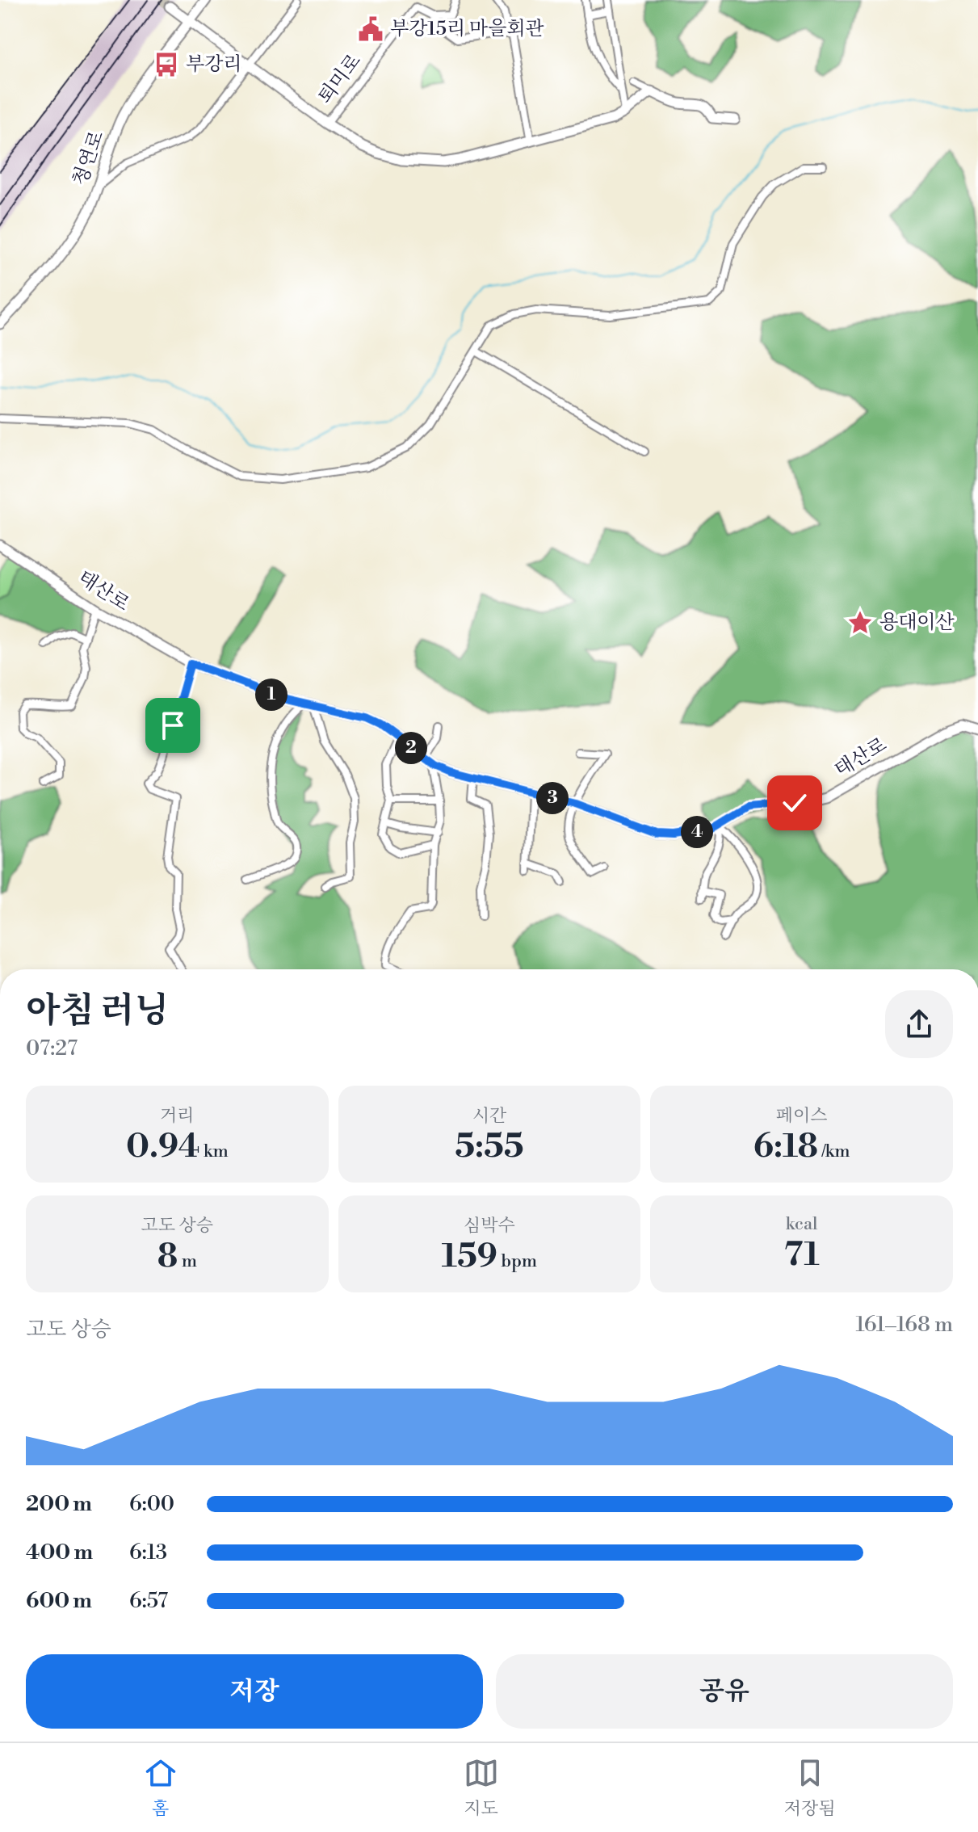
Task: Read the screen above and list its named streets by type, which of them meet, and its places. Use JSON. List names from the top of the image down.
{
  "streets": {
    "street": ["퇴미로", "청연로", "태산로"]
  },
  "places": {
    "public building": ["부강15리 마을회관"],
    "bus stop": ["부강리"],
    "place": ["용대이산"]
  },
  "page": {
    "pins": [
      "1",
      "2",
      "3",
      "4"
    ],
    "heading": ["아침 러닝", "07:27"],
    "stats": [
      ["거리", "0.94 km"],
      ["시간", "5:55"],
      ["페이스", "6:18 /km"],
      ["고도 상승", "8 m"],
      ["심박수", "159 bpm"],
      ["kcal", "71"]
    ],
    "chart": ["고도 상승", "161–168 m"],
    "list": [
      {
        "name": "200 m",
        "note": "6:00"
      },
      {
        "name": "400 m",
        "note": "6:13"
      },
      {
        "name": "600 m",
        "note": "6:57"
      }
    ],
    "buttons": ["저장", "공유"],
    "tabs": ["홈", "지도", "저장됨"]
  }
}
